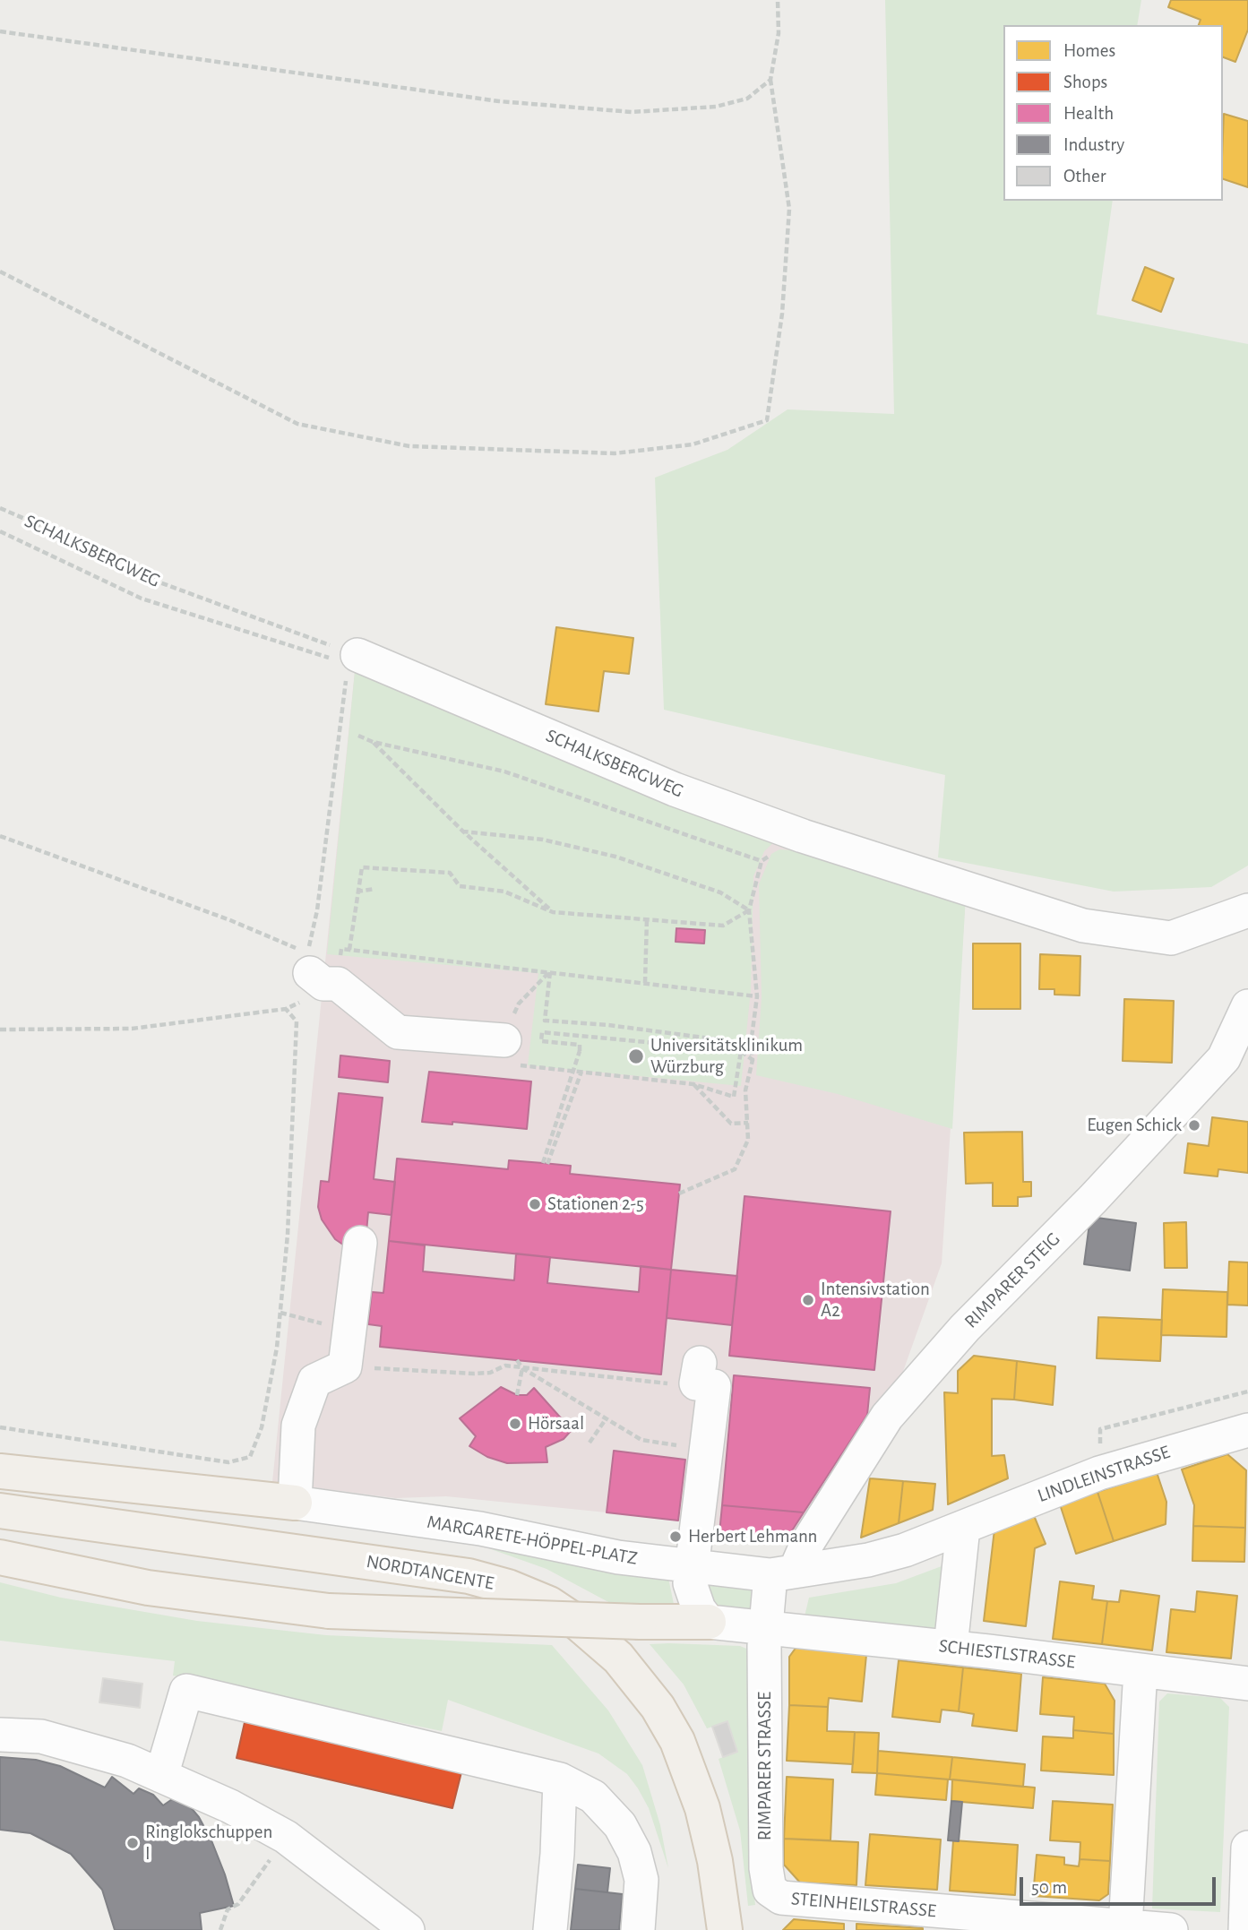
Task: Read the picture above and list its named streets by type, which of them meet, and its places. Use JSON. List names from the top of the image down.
{
  "streets": {
    "main road": ["NORDTANGENTE"],
    "street": [
      "SCHALKSBERGWEG",
      "RIMPARER STEIG",
      "LINDLEINSTRASSE",
      "MARGARETE-HÖPPEL-PLATZ",
      "SCHIESTLSTRASSE",
      "RIMPARER STRASSE",
      "STEINHEILSTRASSE"
    ]
  },
  "crossings": [
    ["RIMPARER STEIG", "LINDLEINSTRASSE"],
    ["RIMPARER STEIG", "MARGARETE-HÖPPEL-PLATZ"],
    ["RIMPARER STEIG", "RIMPARER STRASSE"],
    ["LINDLEINSTRASSE", "MARGARETE-HÖPPEL-PLATZ"],
    ["LINDLEINSTRASSE", "RIMPARER STRASSE"],
    ["MARGARETE-HÖPPEL-PLATZ", "RIMPARER STRASSE"],
    ["SCHIESTLSTRASSE", "RIMPARER STRASSE"],
    ["RIMPARER STRASSE", "STEINHEILSTRASSE"]
  ],
  "places": [
    "Universitätsklinikum Würzburg",
    "Eugen Schick",
    "Stationen 2-5",
    "Intensivstation A2",
    "Hörsaal",
    "Herbert Lehmann",
    "Ringlokschuppen I"
  ],
  "legend": [
    "Homes",
    "Shops",
    "Health",
    "Industry",
    "Other"
  ],
  "scale_bar": "50 m"
}
